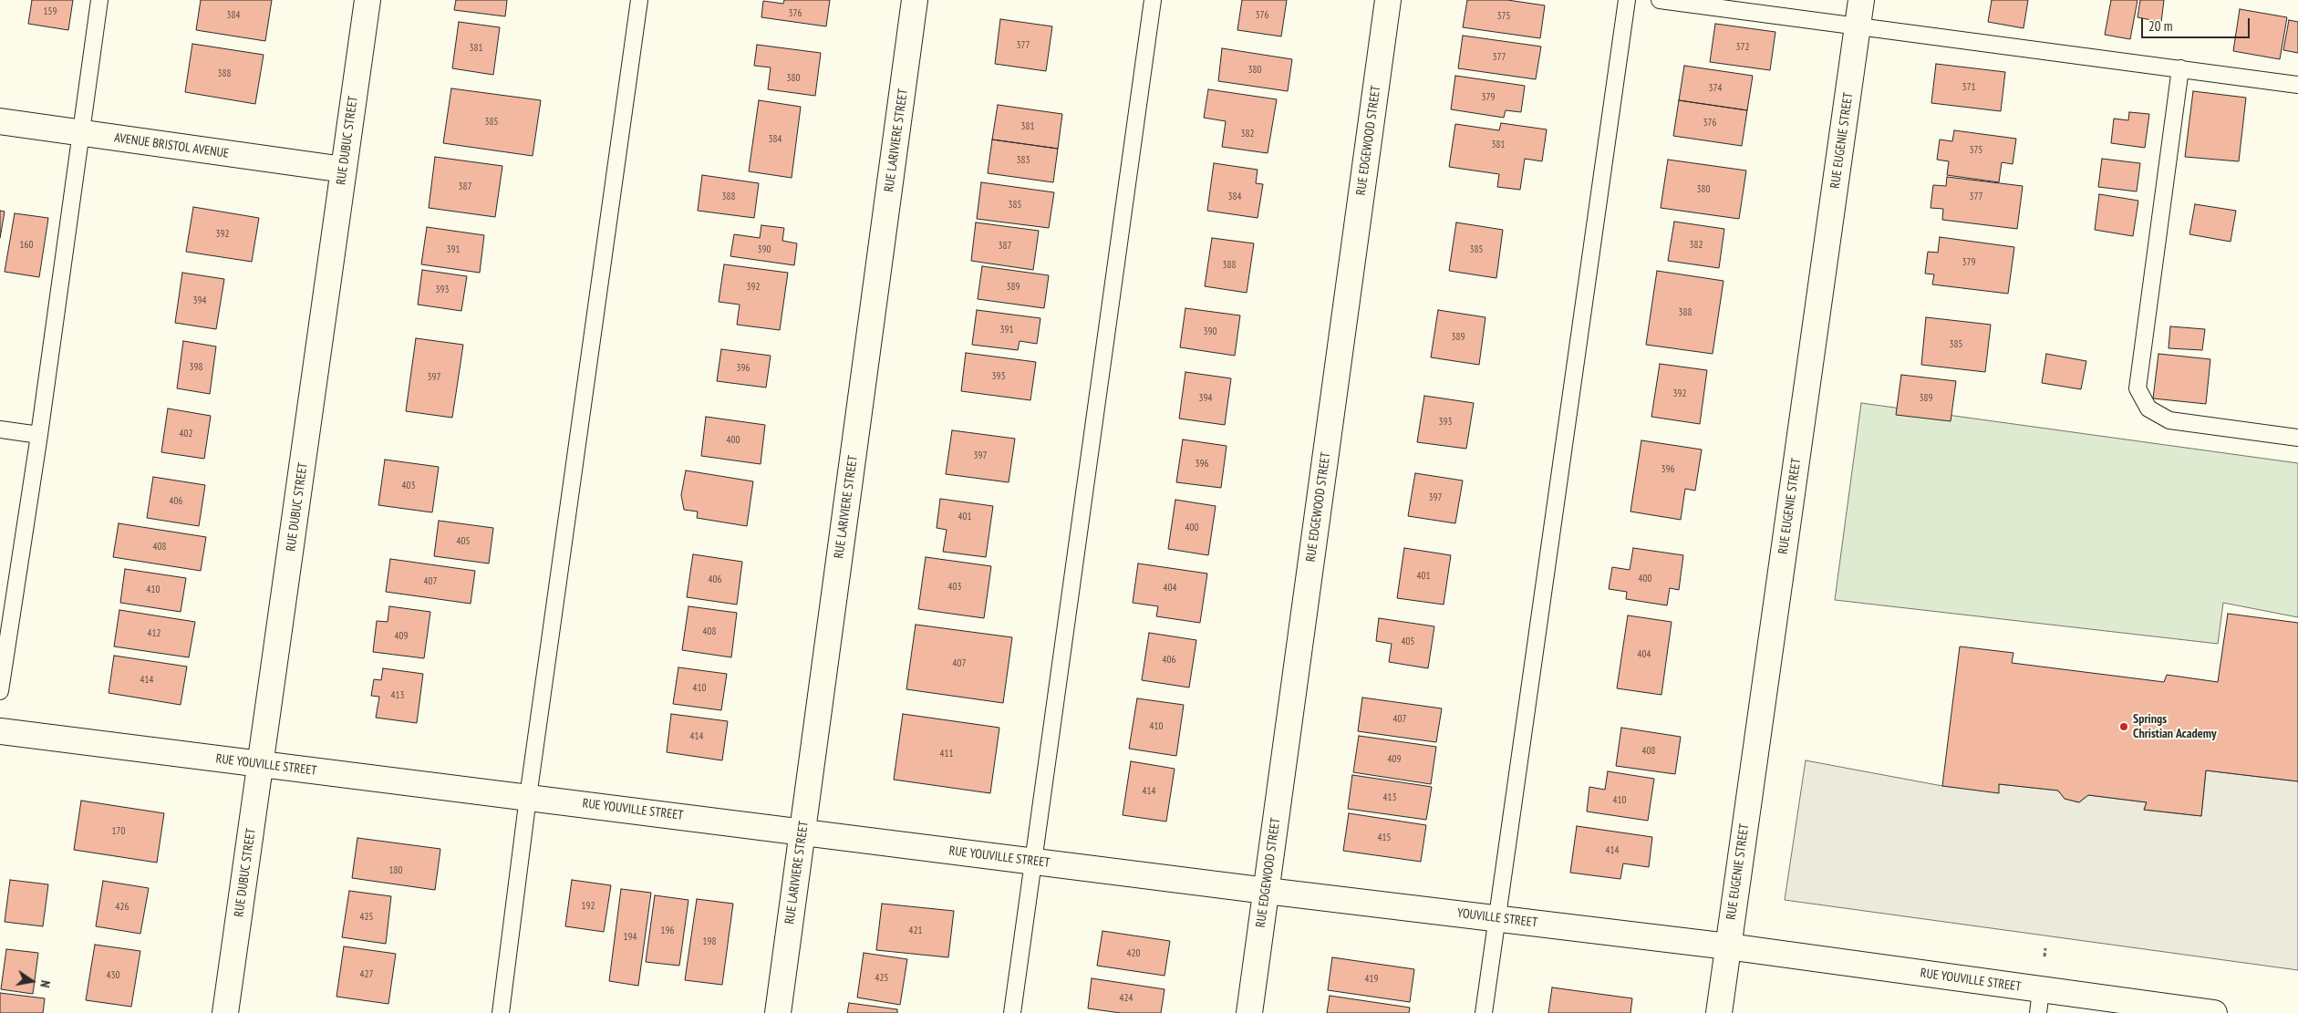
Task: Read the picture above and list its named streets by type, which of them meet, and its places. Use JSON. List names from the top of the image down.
{
  "streets": {
    "street": [
      "RUE DUBUC STREET",
      "RUE LARIVIERE STREET",
      "RUE EDGEWOOD STREET",
      "RUE EUGENIE STREET",
      "AVENUE BRISTOL AVENUE",
      "RUE YOUVILLE STREET",
      "YOUVILLE STREET"
    ]
  },
  "crossings": [
    ["RUE DUBUC STREET", "AVENUE BRISTOL AVENUE"],
    ["RUE DUBUC STREET", "RUE YOUVILLE STREET"],
    ["RUE LARIVIERE STREET", "RUE YOUVILLE STREET"],
    ["RUE EDGEWOOD STREET", "RUE YOUVILLE STREET"],
    ["RUE EDGEWOOD STREET", "YOUVILLE STREET"],
    ["RUE EUGENIE STREET", "RUE YOUVILLE STREET"],
    ["RUE EUGENIE STREET", "YOUVILLE STREET"],
    ["RUE YOUVILLE STREET", "YOUVILLE STREET"]
  ],
  "places": ["Springs Christian Academy"],
  "house_numbers": [
    "159",
    "376",
    "384",
    "376",
    "375",
    "377",
    "372",
    "381",
    "377",
    "380",
    "388",
    "380",
    "371",
    "374",
    "379",
    "385",
    "376",
    "381",
    "382",
    "384",
    "381",
    "375",
    "383",
    "387",
    "380",
    "388",
    "384",
    "377",
    "385",
    "392",
    "160",
    "382",
    "387",
    "391",
    "390",
    "385",
    "379",
    "388",
    "392",
    "389",
    "393",
    "394",
    "388",
    "391",
    "390",
    "389",
    "385",
    "398",
    "396",
    "393",
    "397",
    "392",
    "394",
    "389",
    "393",
    "402",
    "400",
    "397",
    "396",
    "396",
    "403",
    "397",
    "406",
    "401",
    "400",
    "405",
    "408",
    "401",
    "400",
    "406",
    "407",
    "403",
    "404",
    "410",
    "408",
    "412",
    "409",
    "405",
    "404",
    "406",
    "407",
    "414",
    "410",
    "413",
    "407",
    "410",
    "414",
    "408",
    "411",
    "409",
    "414",
    "413",
    "410",
    "170",
    "415",
    "414",
    "180",
    "192",
    "426",
    "425",
    "196",
    "421",
    "194",
    "198",
    "420",
    "427",
    "430",
    "425",
    "419",
    "424"
  ],
  "scale_bar": "20 m",
  "north": "right"
}
